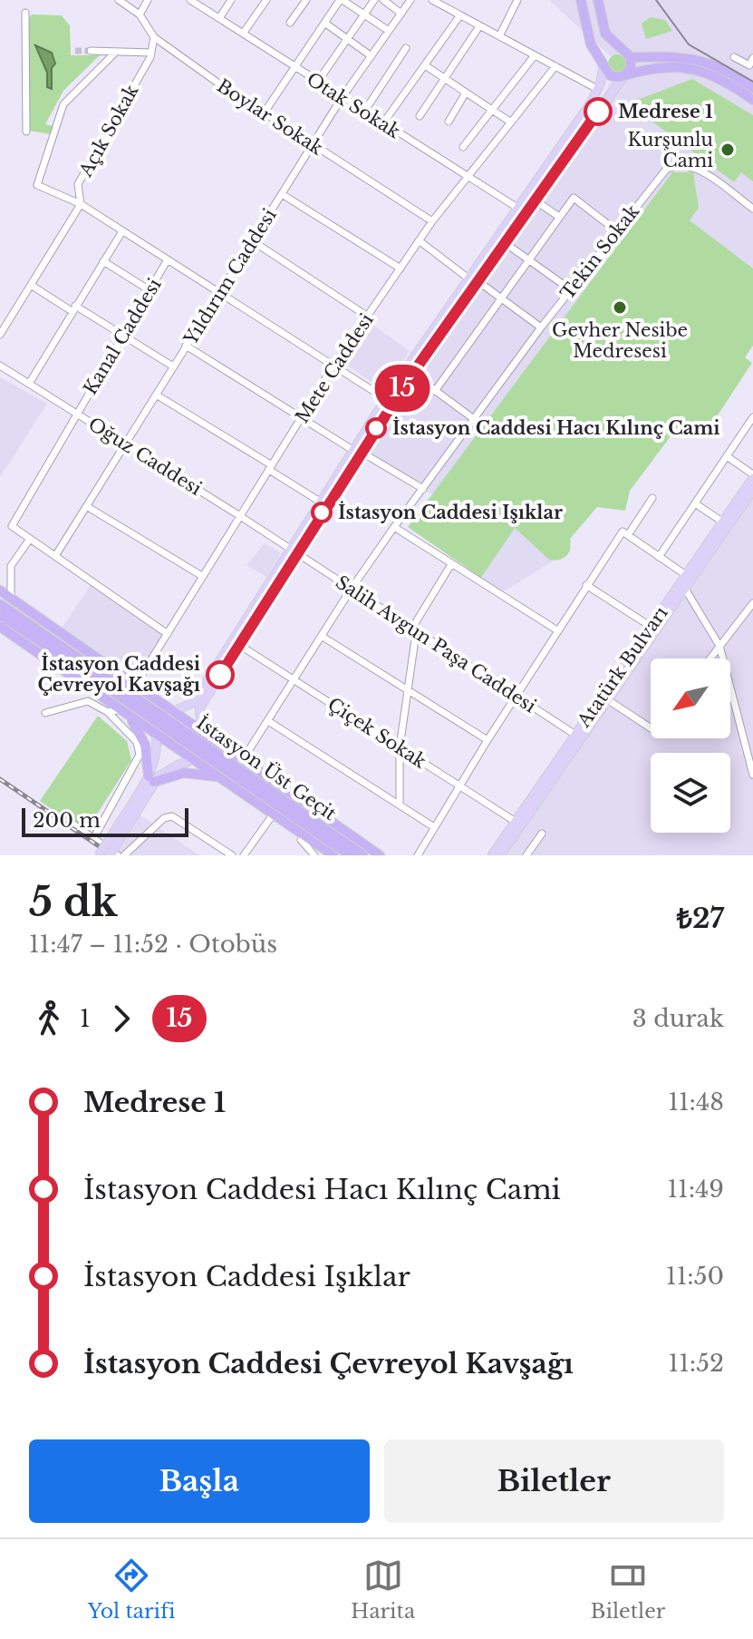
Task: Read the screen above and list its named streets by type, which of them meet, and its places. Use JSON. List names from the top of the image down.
{
  "streets": {
    "highway": ["İstasyon Üst Geçit"],
    "main road": ["Atatürk Bulvarı"],
    "street": [
      "Otak Sokak",
      "Boylar Sokak",
      "Açık Sokak",
      "Tekin Sokak",
      "Yıldırım Caddesi",
      "Kanal Caddesi",
      "Mete Caddesi",
      "Oğuz Caddesi",
      "Salih Avgun Paşa Caddesi",
      "Çiçek Sokak"
    ]
  },
  "crossings": [
    ["Otak Sokak", "Yıldırım Caddesi"],
    ["Otak Sokak", "Mete Caddesi"],
    ["Boylar Sokak", "Açık Sokak"],
    ["Boylar Sokak", "Yıldırım Caddesi"],
    ["Boylar Sokak", "Mete Caddesi"],
    ["Tekin Sokak", "Salih Avgun Paşa Caddesi"],
    ["Tekin Sokak", "Çiçek Sokak"],
    ["Yıldırım Caddesi", "Oğuz Caddesi"],
    ["Kanal Caddesi", "Oğuz Caddesi"],
    ["Mete Caddesi", "Oğuz Caddesi"],
    ["Oğuz Caddesi", "Salih Avgun Paşa Caddesi"],
    ["Salih Avgun Paşa Caddesi", "Atatürk Bulvarı"],
    ["Atatürk Bulvarı", "Çiçek Sokak"]
  ],
  "places": [
    "Medrese 1",
    "Kurşunlu Cami",
    "Gevher Nesibe Medresesi",
    "İstasyon Caddesi Hacı Kılınç Cami",
    "İstasyon Caddesi Işıklar",
    "İstasyon Caddesi Çevreyol Kavşağı"
  ],
  "lines": ["bus line 15"],
  "scale_bar": "200 m",
  "north": "bottom left",
  "page": {
    "on_map": "15",
    "scale": "200 m",
    "heading": ["5 dk", "11:47 – 11:52 · Otobüs", "₺27"],
    "legs": ["1", "15", "3 durak"],
    "list": [
      {
        "name": "Medrese 1",
        "value": "11:48"
      },
      {
        "name": "İstasyon Caddesi Hacı Kılınç Cami",
        "value": "11:49"
      },
      {
        "name": "İstasyon Caddesi Işıklar",
        "value": "11:50"
      },
      {
        "name": "İstasyon Caddesi Çevreyol Kavşağı",
        "value": "11:52"
      }
    ],
    "buttons": ["Başla", "Biletler"],
    "tabs": ["Yol tarifi", "Harita", "Biletler"]
  }
}
